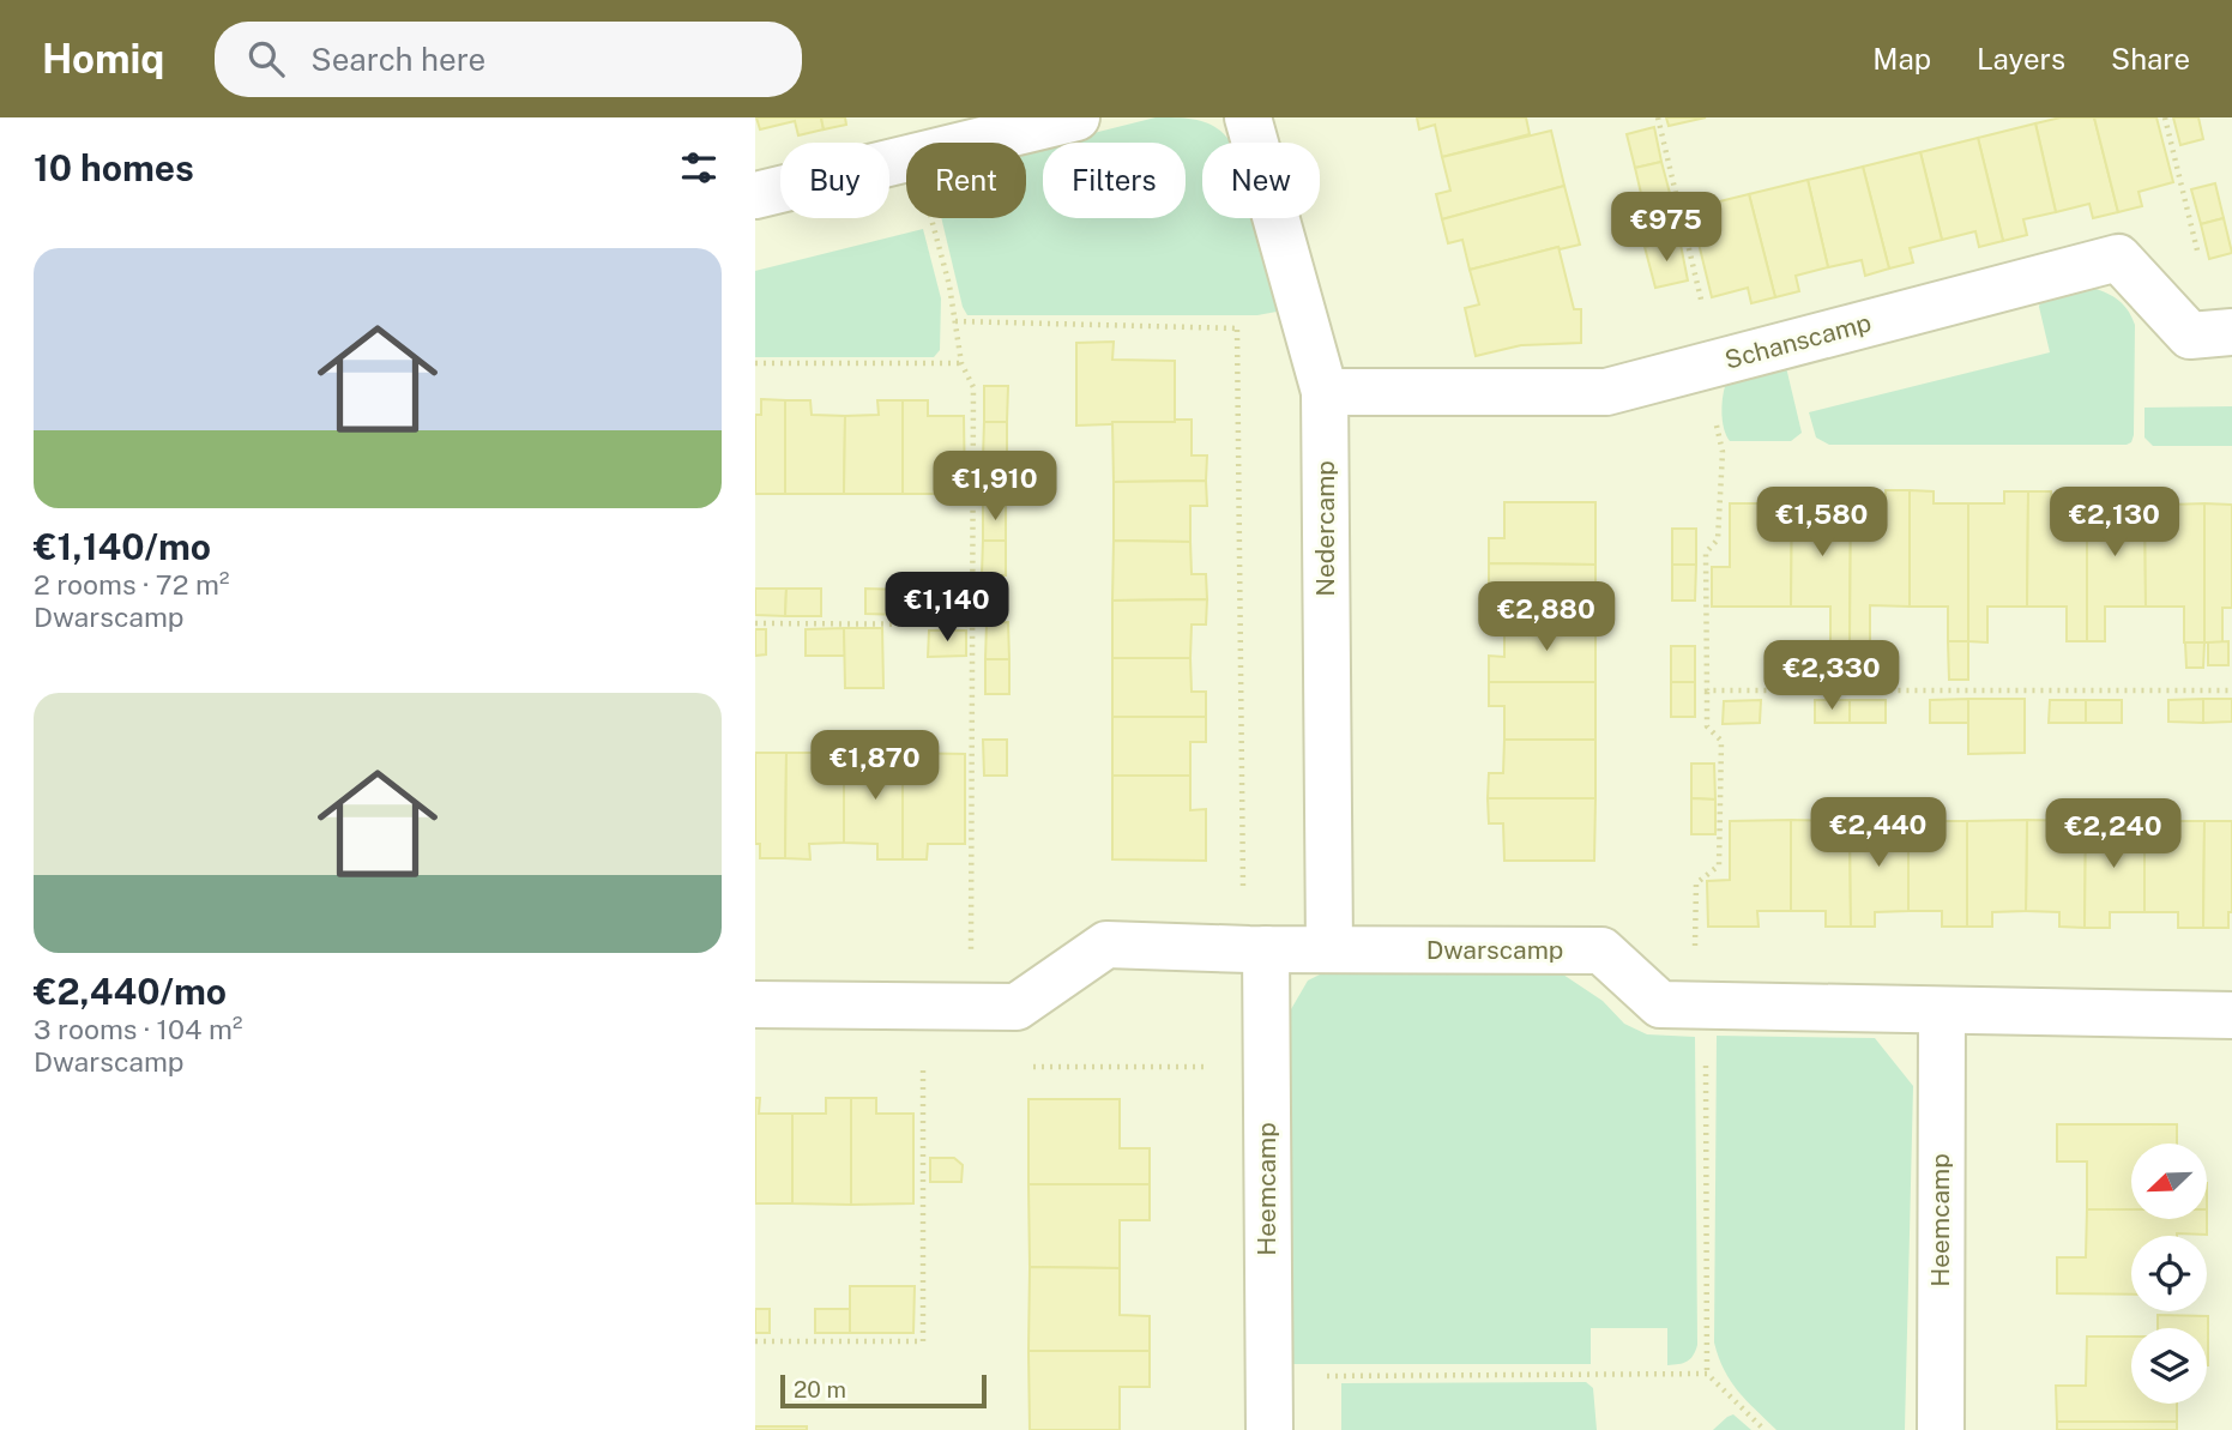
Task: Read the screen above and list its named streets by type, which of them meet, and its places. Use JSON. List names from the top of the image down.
{
  "streets": {
    "street": [
      "Schanscamp",
      "Nedercamp",
      "Dwarscamp",
      "Heemcamp"
    ]
  },
  "crossings": [
    ["Schanscamp", "Nedercamp"],
    ["Nedercamp", "Dwarscamp"],
    ["Dwarscamp", "Heemcamp"]
  ],
  "scale_bar": "20 m",
  "north": "bottom left",
  "page": {
    "header": "Homiq",
    "search": "Search here",
    "nav": ["Map", "Layers", "Share"],
    "heading": "10 homes",
    "chip": [
      "Buy",
      "Rent",
      "Filters",
      "New"
    ],
    "price": [
      "€975",
      "€1,910",
      "€1,580",
      "€2,130",
      "€1,140",
      "€2,880",
      "€2,330",
      "€1,870",
      "€2,440",
      "€2,240"
    ],
    "list": [
      {
        "name": "€1,140/mo",
        "note": "2 rooms · 72 m² · Dwarscamp"
      },
      {
        "name": "€2,440/mo",
        "note": "3 rooms · 104 m² · Dwarscamp"
      }
    ],
    "scale": "20 m"
  }
}
